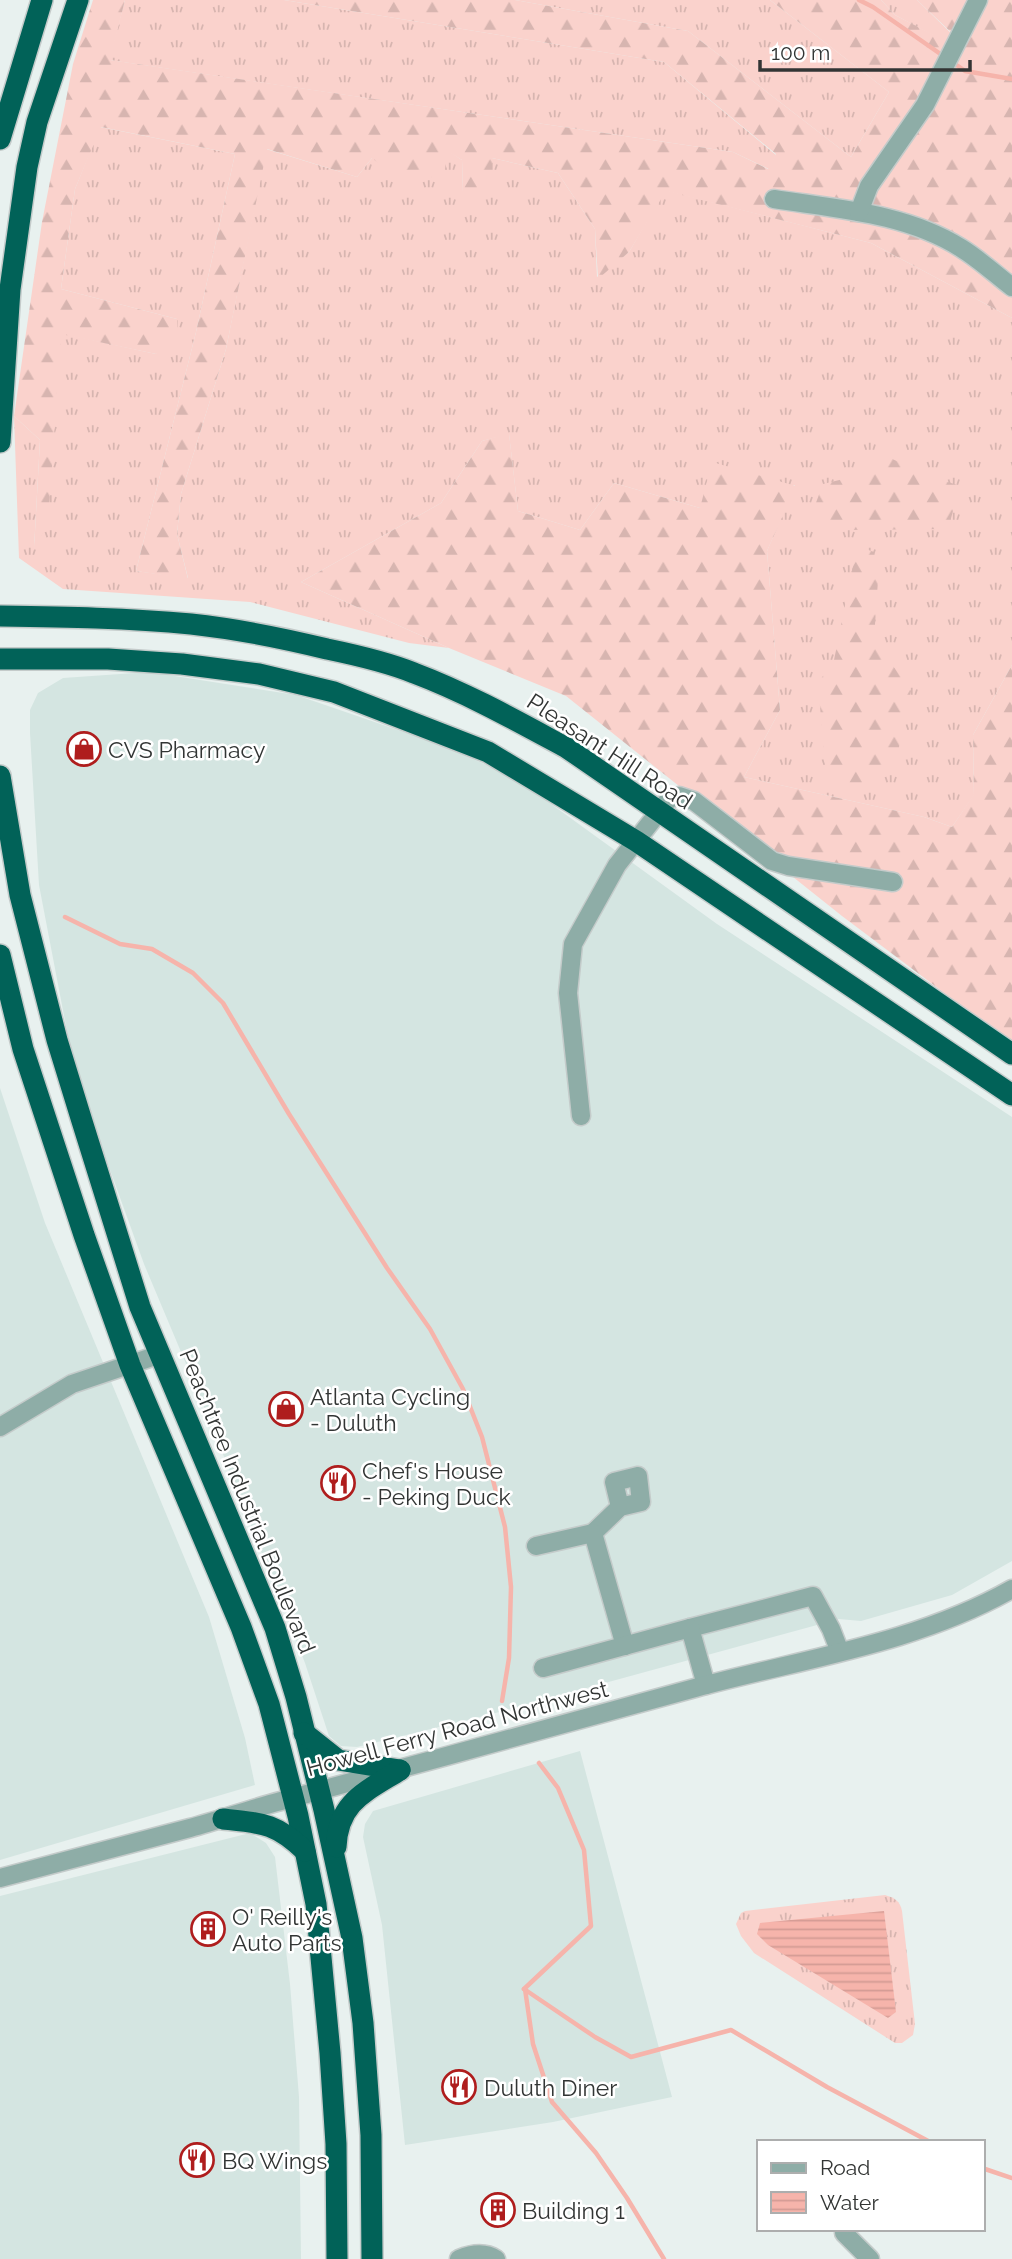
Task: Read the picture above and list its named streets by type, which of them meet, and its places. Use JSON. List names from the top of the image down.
{
  "streets": {
    "highway": ["Pleasant Hill Road", "Peachtree Industrial Boulevard"],
    "street": ["Howell Ferry Road Northwest"]
  },
  "crossings": [
    ["Peachtree Industrial Boulevard", "Howell Ferry Road Northwest"]
  ],
  "places": {
    "shop": ["CVS Pharmacy", "Atlanta Cycling - Duluth"],
    "restaurant": ["Chef's House - Peking Duck", "Duluth Diner", "BQ Wings"],
    "building": ["O' Reilly's Auto Parts", "Building 1"]
  },
  "legend": ["Road", "Water"],
  "scale_bar": "100 m"
}
